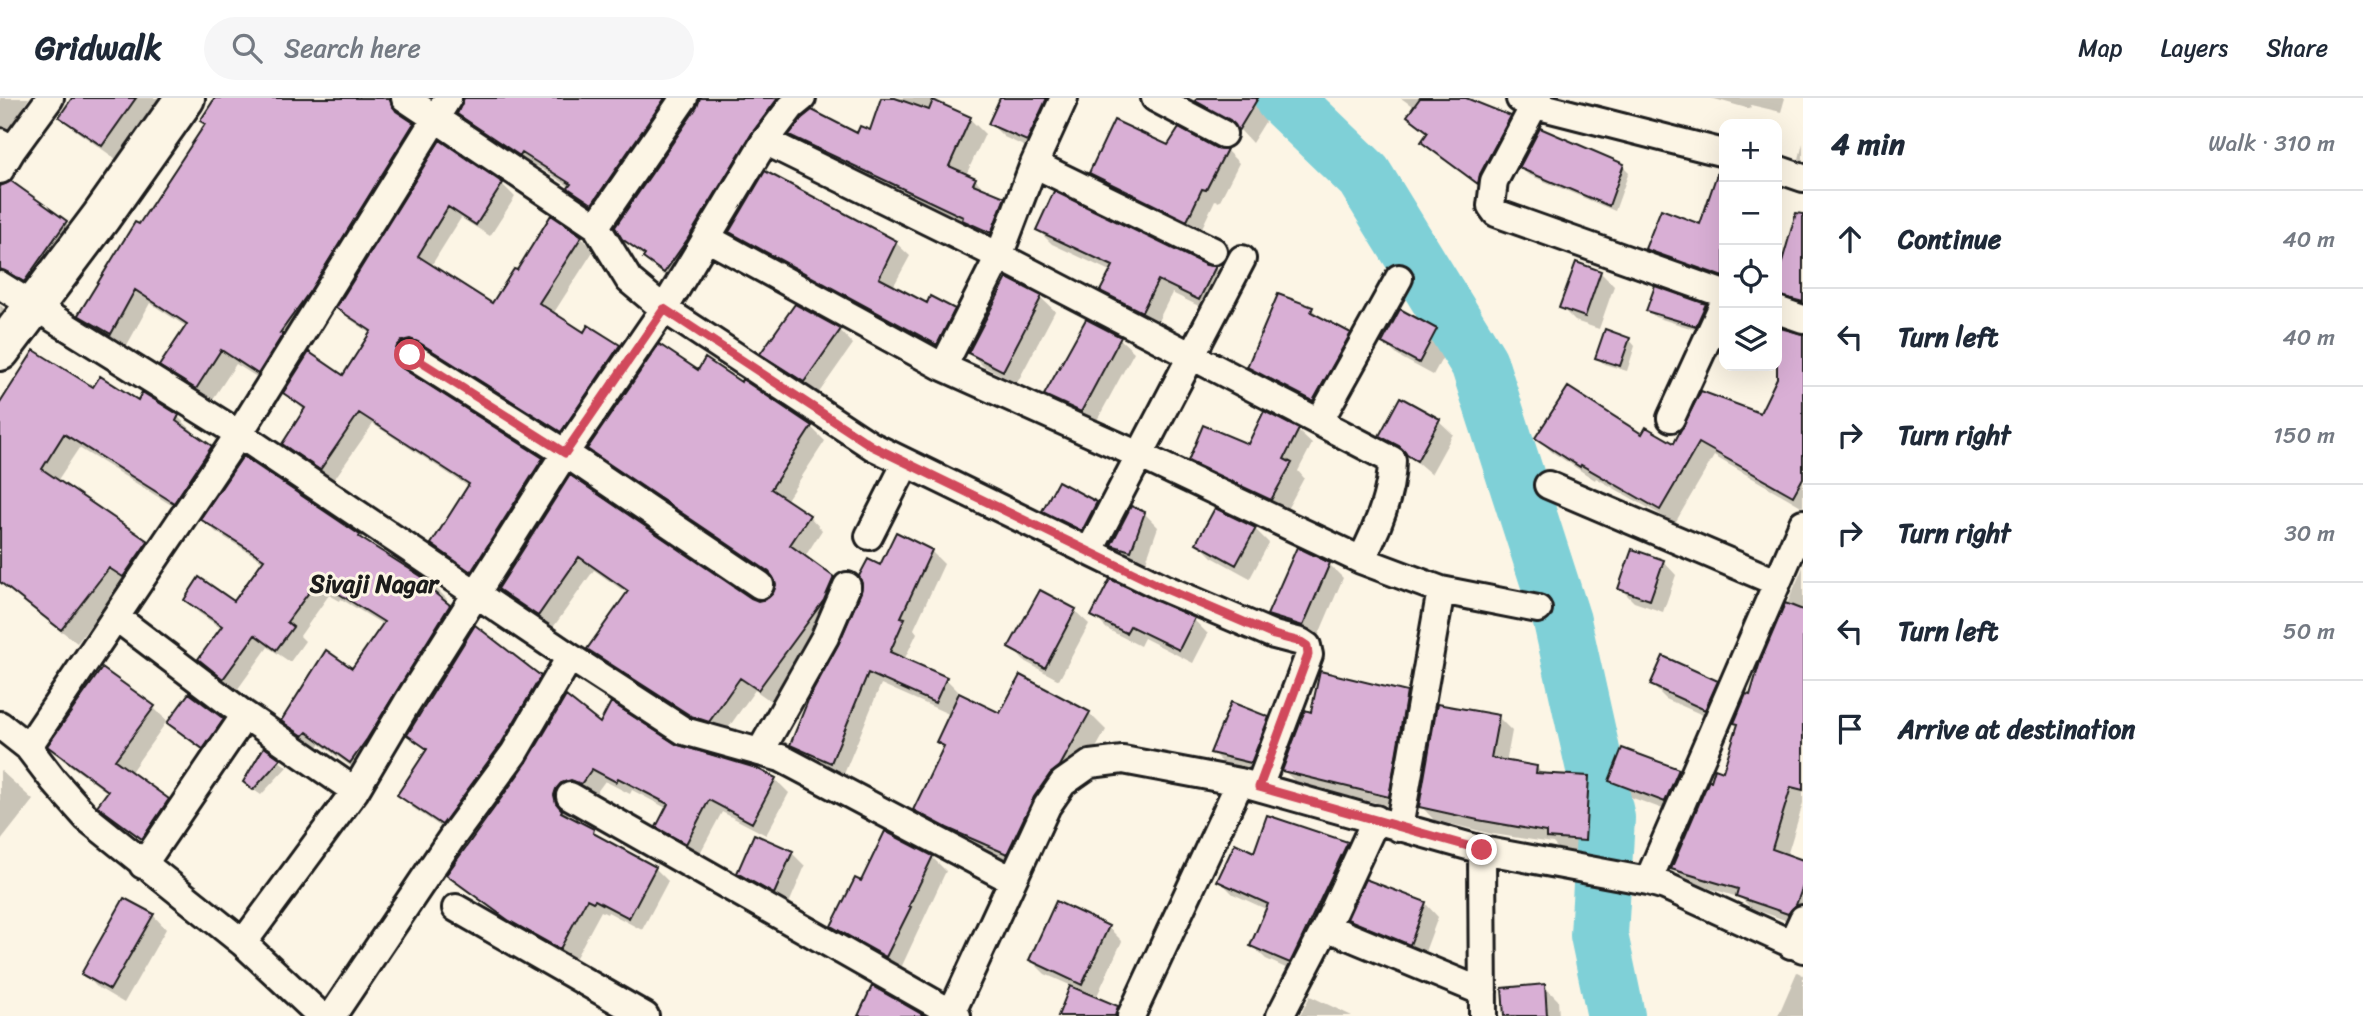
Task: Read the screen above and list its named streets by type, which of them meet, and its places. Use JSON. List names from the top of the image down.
{
  "districts": ["Sivaji Nagar"],
  "page": {
    "header": "Gridwalk",
    "search": "Search here",
    "nav": ["Map", "Layers", "Share"],
    "heading": ["4 min", "Walk · 310 m"],
    "map_buttons": ["+", "−"],
    "list": [
      ["Continue", "40 m"],
      ["Turn left", "40 m"],
      ["Turn right", "150 m"],
      ["Turn right", "30 m"],
      ["Turn left", "50 m"],
      "Arrive at destination"
    ]
  }
}
